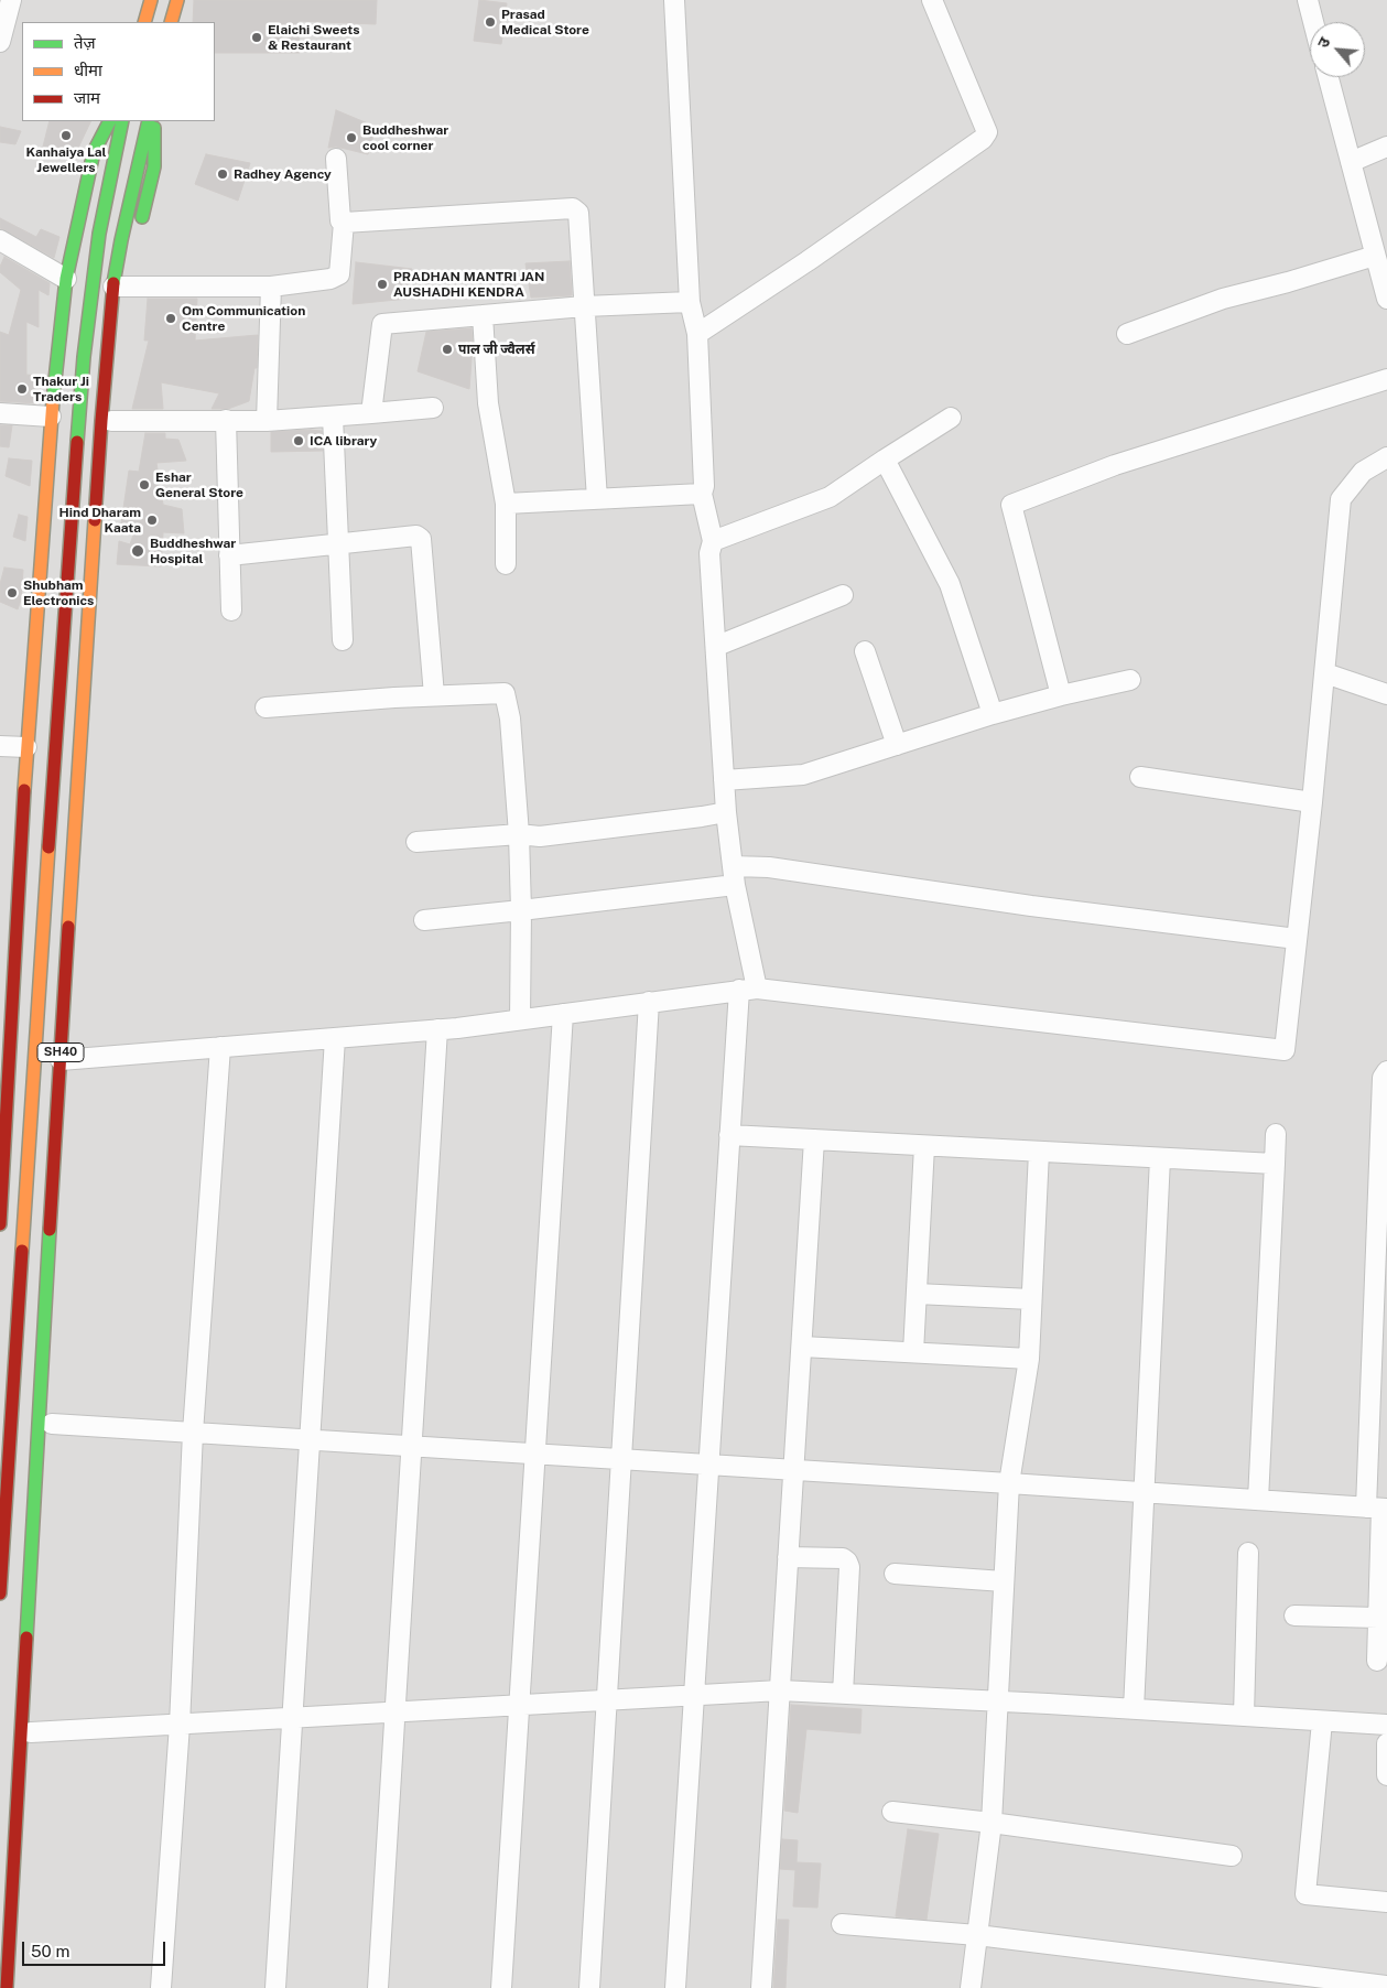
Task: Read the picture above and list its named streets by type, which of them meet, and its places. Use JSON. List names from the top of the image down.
{
  "streets": {
    "main road": ["SH40"]
  },
  "places": [
    "Prasad Medical Store",
    "Elaichi Sweets & Restaurant",
    "Kanhaiya Lal Jewellers",
    "Buddheshwar cool corner",
    "Radhey Agency",
    "PRADHAN MANTRI JAN AUSHADHI KENDRA",
    "Om Communication Centre",
    "पाल जी ज्वैलर्स",
    "Thakur Ji Traders",
    "ICA library",
    "Eshar General Store",
    "Hind Dharam Kaata",
    "Buddheshwar Hospital",
    "Shubham Electronics"
  ],
  "legend": ["तेज़", "धीमा", "जाम"],
  "scale_bar": "50 m",
  "north": "top left"
}
